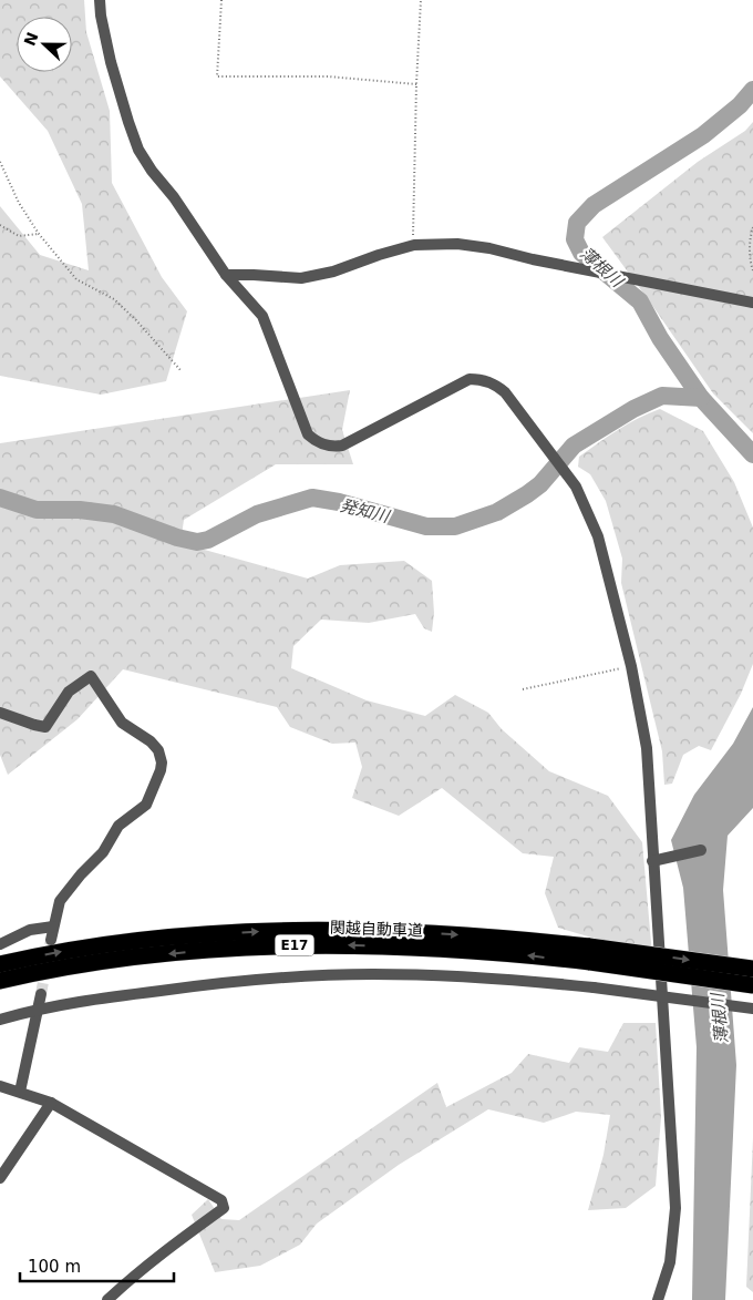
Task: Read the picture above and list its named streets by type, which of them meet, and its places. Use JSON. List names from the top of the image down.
{
  "streets": {
    "highway": ["関越自動車道", "E17"]
  },
  "water": ["薄根川", "発知川"],
  "scale_bar": "100 m",
  "north": "left"
}
